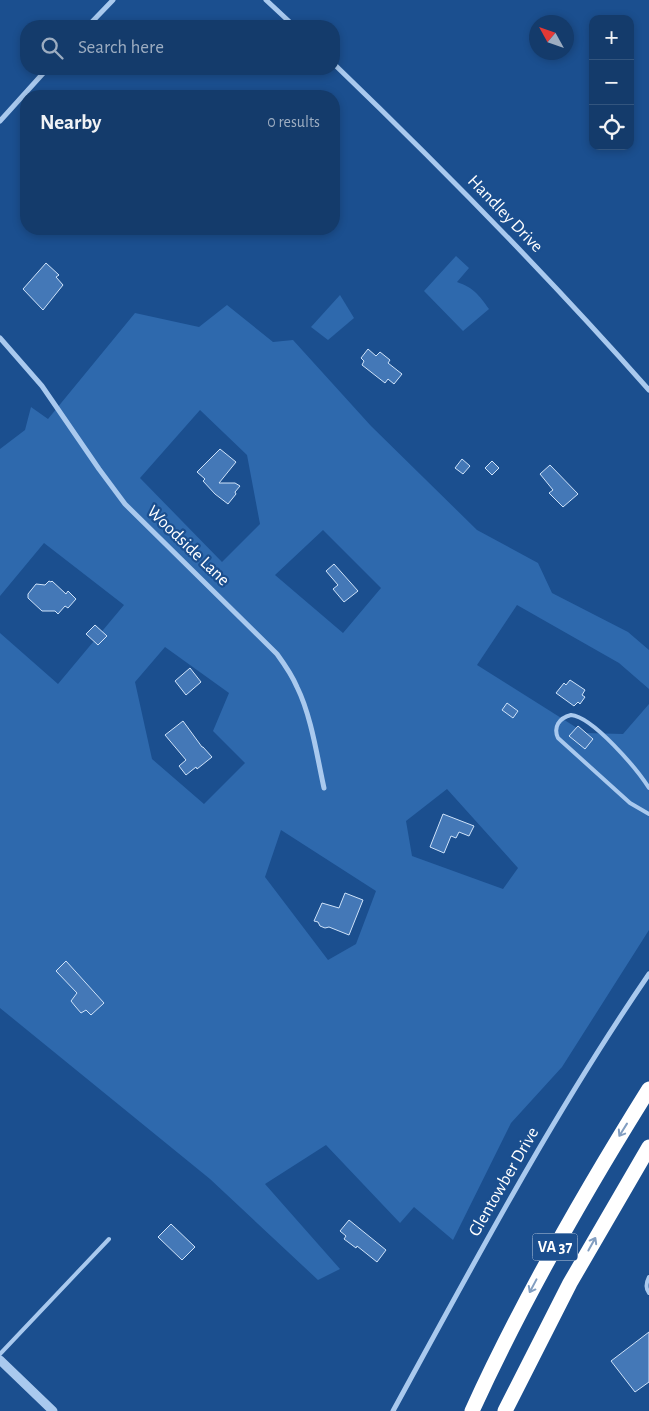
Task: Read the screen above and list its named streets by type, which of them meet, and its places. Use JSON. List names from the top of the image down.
{
  "streets": {
    "highway": ["VA 37"],
    "street": ["Handley Drive", "Woodside Lane", "Glentowber Drive"]
  },
  "north": "top left",
  "page": {
    "map_buttons": ["+", "−"],
    "search": "Search here",
    "heading": ["Nearby", "0 results"]
  }
}
